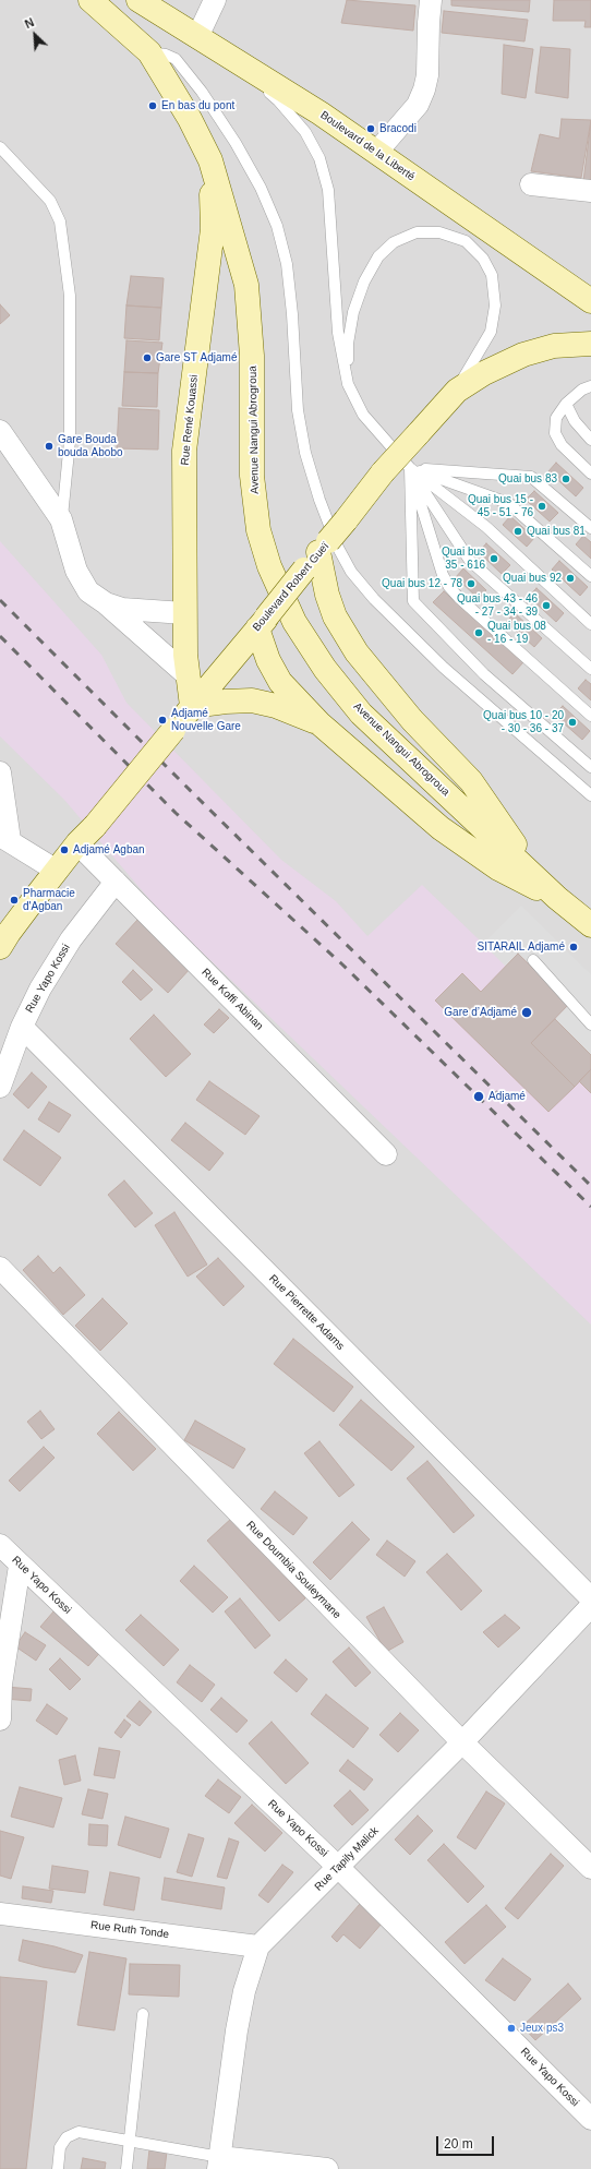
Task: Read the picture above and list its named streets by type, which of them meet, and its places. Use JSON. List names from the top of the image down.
{
  "streets": {
    "main road": [
      "Boulevard de la Liberté",
      "Rue René Kouassi",
      "Avenue Nangui Abrogroua",
      "Boulevard Robert Gueï"
    ],
    "street": [
      "Rue Yapo Kossi",
      "Rue Koffi Abinan",
      "Rue Pierrette Adams",
      "Rue Doumbia Souleymane",
      "Rue Tapily Malick",
      "Rue Ruth Tonde"
    ]
  },
  "crossings": [
    ["Rue René Kouassi", "Avenue Nangui Abrogroua"],
    ["Rue René Kouassi", "Boulevard Robert Gueï"],
    ["Boulevard Robert Gueï", "Rue Koffi Abinan"],
    ["Rue Yapo Kossi", "Rue Koffi Abinan"],
    ["Rue Yapo Kossi", "Rue Pierrette Adams"],
    ["Rue Yapo Kossi", "Rue Tapily Malick"],
    ["Rue Doumbia Souleymane", "Rue Tapily Malick"],
    ["Rue Tapily Malick", "Rue Ruth Tonde"]
  ],
  "places": [
    "En bas du pont",
    "Bracodi",
    "Gare ST Adjamé",
    "Gare Bouda bouda Abobo",
    "Quai bus 83",
    "Quai bus 15 - 45 - 51 - 76",
    "Quai bus 81",
    "Quai bus 35 - 616",
    "Quai bus 92",
    "Quai bus 12 - 78",
    "Quai bus 43 - 46 - 27 - 34 - 39",
    "Quai bus 08 - 16 - 19",
    "Adjamé Nouvelle Gare",
    "Quai bus 10 - 20 - 30 - 36 - 37",
    "Adjamé Agban",
    "Pharmacie d'Agban",
    "SITARAIL Adjamé",
    "Gare d’Adjamé",
    "Adjamé",
    "Jeux ps3"
  ],
  "scale_bar": "20 m",
  "north": "top left"
}
